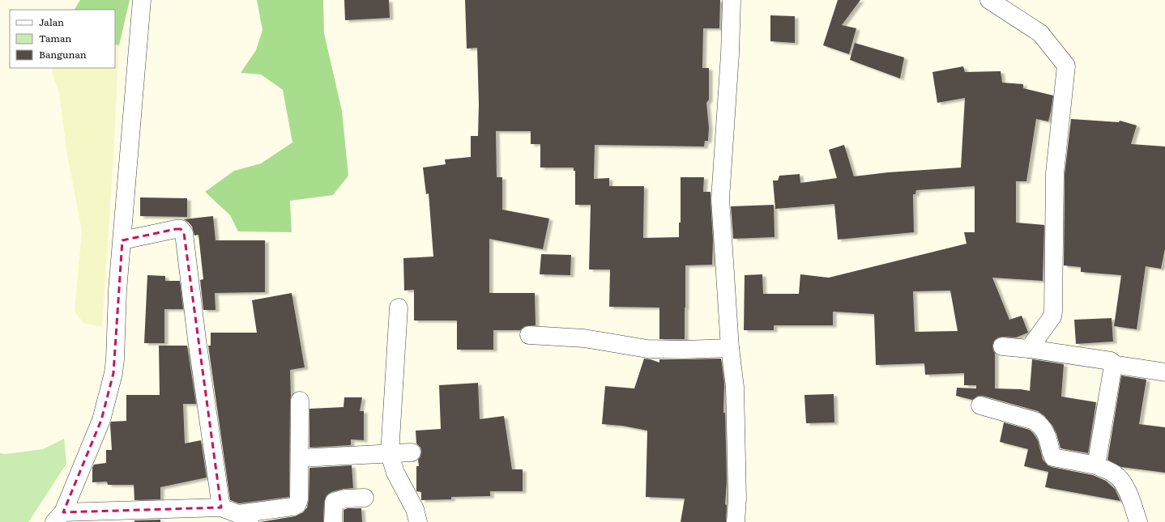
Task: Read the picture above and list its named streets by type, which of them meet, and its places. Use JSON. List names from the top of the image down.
{
  "legend": ["Jalan", "Taman", "Bangunan"]
}
